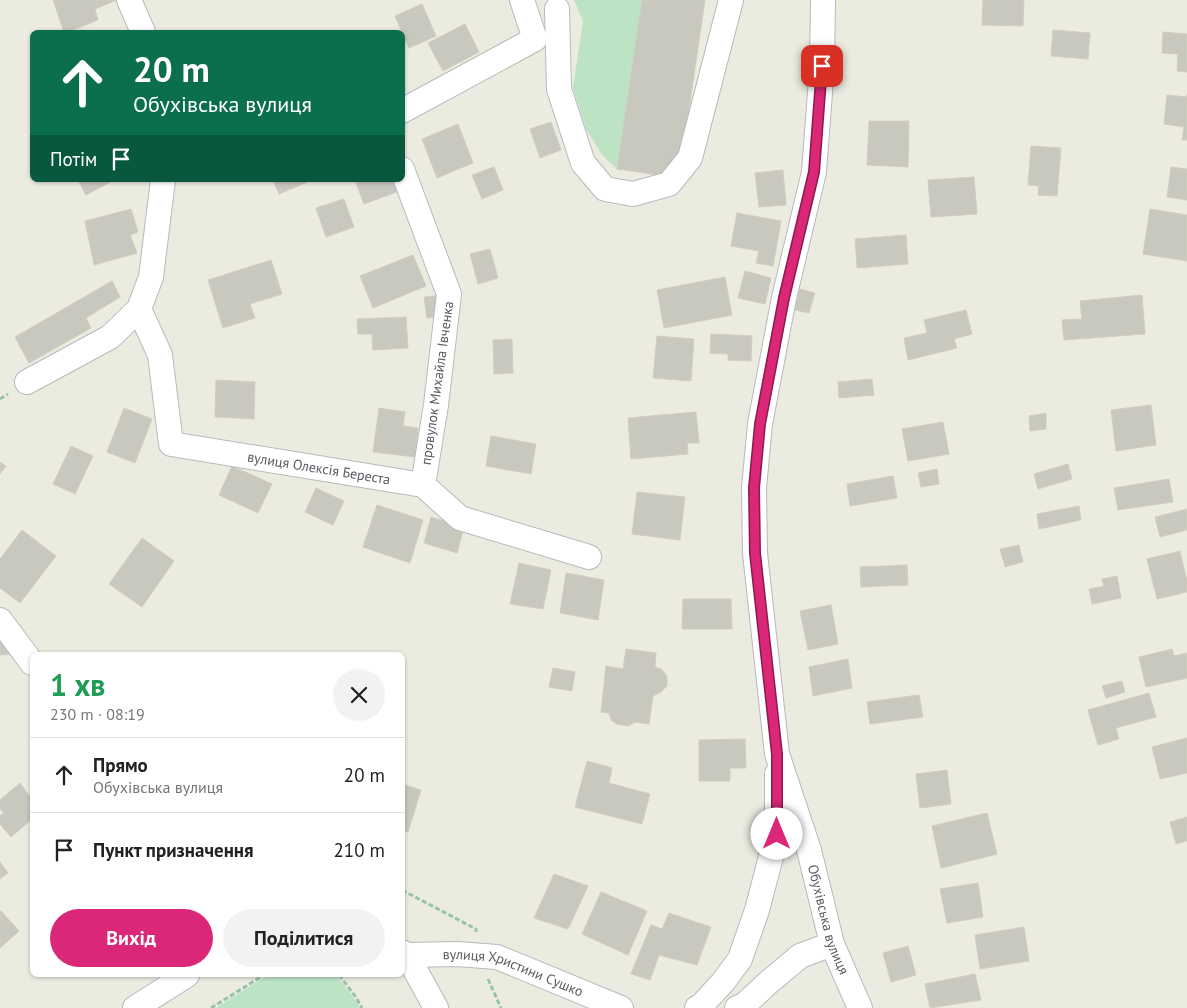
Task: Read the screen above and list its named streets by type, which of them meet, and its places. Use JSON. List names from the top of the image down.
{
  "streets": {
    "street": [
      "провулок Михайла Івченка",
      "вулиця Олексія Береста",
      "Обухівська вулиця",
      "вулиця Христини Сушко"
    ]
  },
  "crossings": [
    ["провулок Михайла Івченка", "вулиця Олексія Береста"]
  ],
  "page": {
    "turn": ["20 m", "Обухівська вулиця"],
    "then": "Потім",
    "heading": ["1 хв", "230 m · 08:19"],
    "list": [
      {
        "name": "Прямо",
        "note": "Обухівська вулиця",
        "value": "20 m"
      },
      {
        "name": "Пункт призначення",
        "value": "210 m"
      }
    ],
    "buttons": ["Вихід", "Поділитися"]
  }
}
